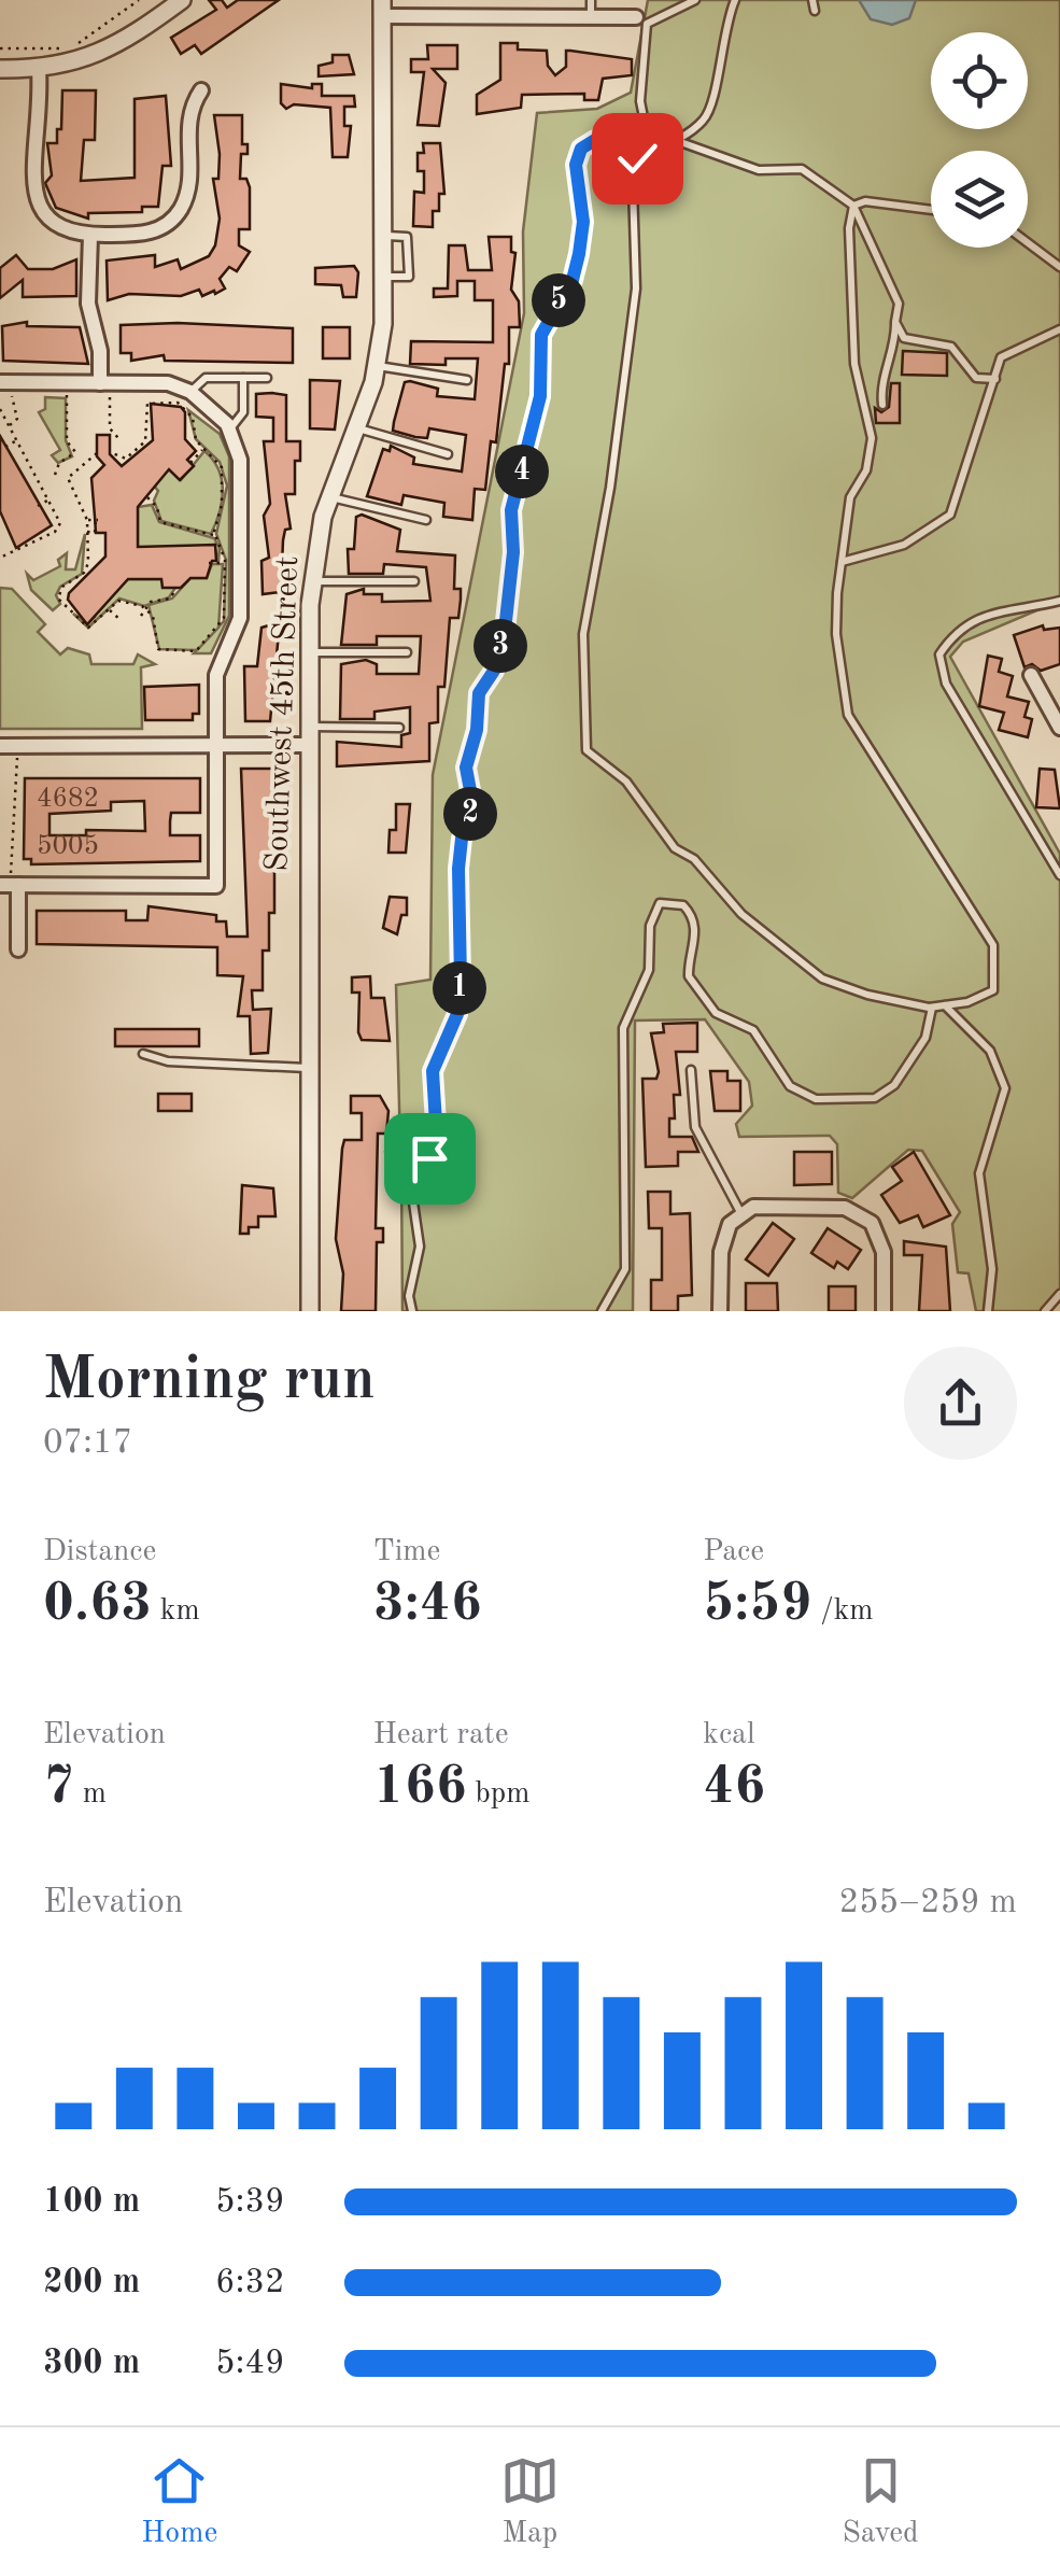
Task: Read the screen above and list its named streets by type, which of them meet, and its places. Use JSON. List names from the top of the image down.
{
  "streets": {
    "street": ["Southwest 45th Street"]
  },
  "house_numbers": ["4682", "5005"],
  "page": {
    "pins": [
      "5",
      "4",
      "3",
      "2",
      "1"
    ],
    "heading": ["Morning run", "07:17"],
    "stats": [
      ["Distance", "0.63 km"],
      ["Time", "3:46"],
      ["Pace", "5:59 /km"],
      ["Elevation", "7 m"],
      ["Heart rate", "166 bpm"],
      ["kcal", "46"]
    ],
    "chart": ["Elevation", "255–259 m"],
    "list": [
      {
        "name": "100 m",
        "note": "5:39"
      },
      {
        "name": "200 m",
        "note": "6:32"
      },
      {
        "name": "300 m",
        "note": "5:49"
      }
    ],
    "tabs": ["Home", "Map", "Saved"]
  }
}
